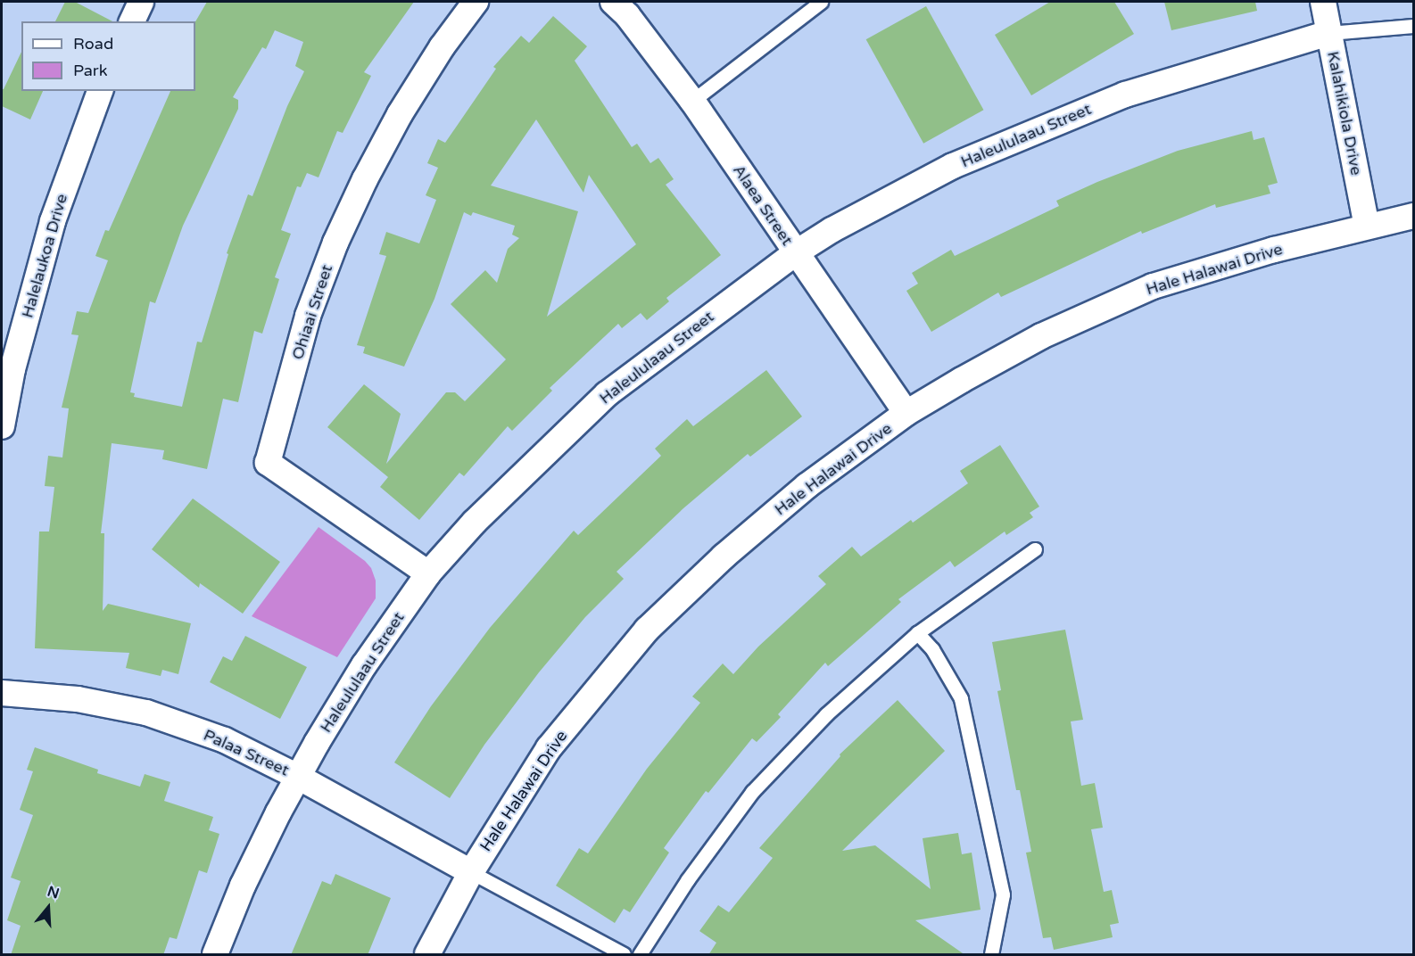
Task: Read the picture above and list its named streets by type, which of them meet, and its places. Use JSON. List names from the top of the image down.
{
  "streets": {
    "street": [
      "Kalahikiola Drive",
      "Haleululaau Street",
      "Alaea Street",
      "Halelaukoa Drive",
      "Hale Halawai Drive",
      "Ohiaai Street",
      "Palaa Street"
    ]
  },
  "crossings": [
    ["Kalahikiola Drive", "Haleululaau Street"],
    ["Kalahikiola Drive", "Hale Halawai Drive"],
    ["Haleululaau Street", "Alaea Street"],
    ["Haleululaau Street", "Ohiaai Street"],
    ["Haleululaau Street", "Palaa Street"],
    ["Alaea Street", "Hale Halawai Drive"],
    ["Hale Halawai Drive", "Palaa Street"]
  ],
  "legend": ["Road", "Park"],
  "north": "top"
}
